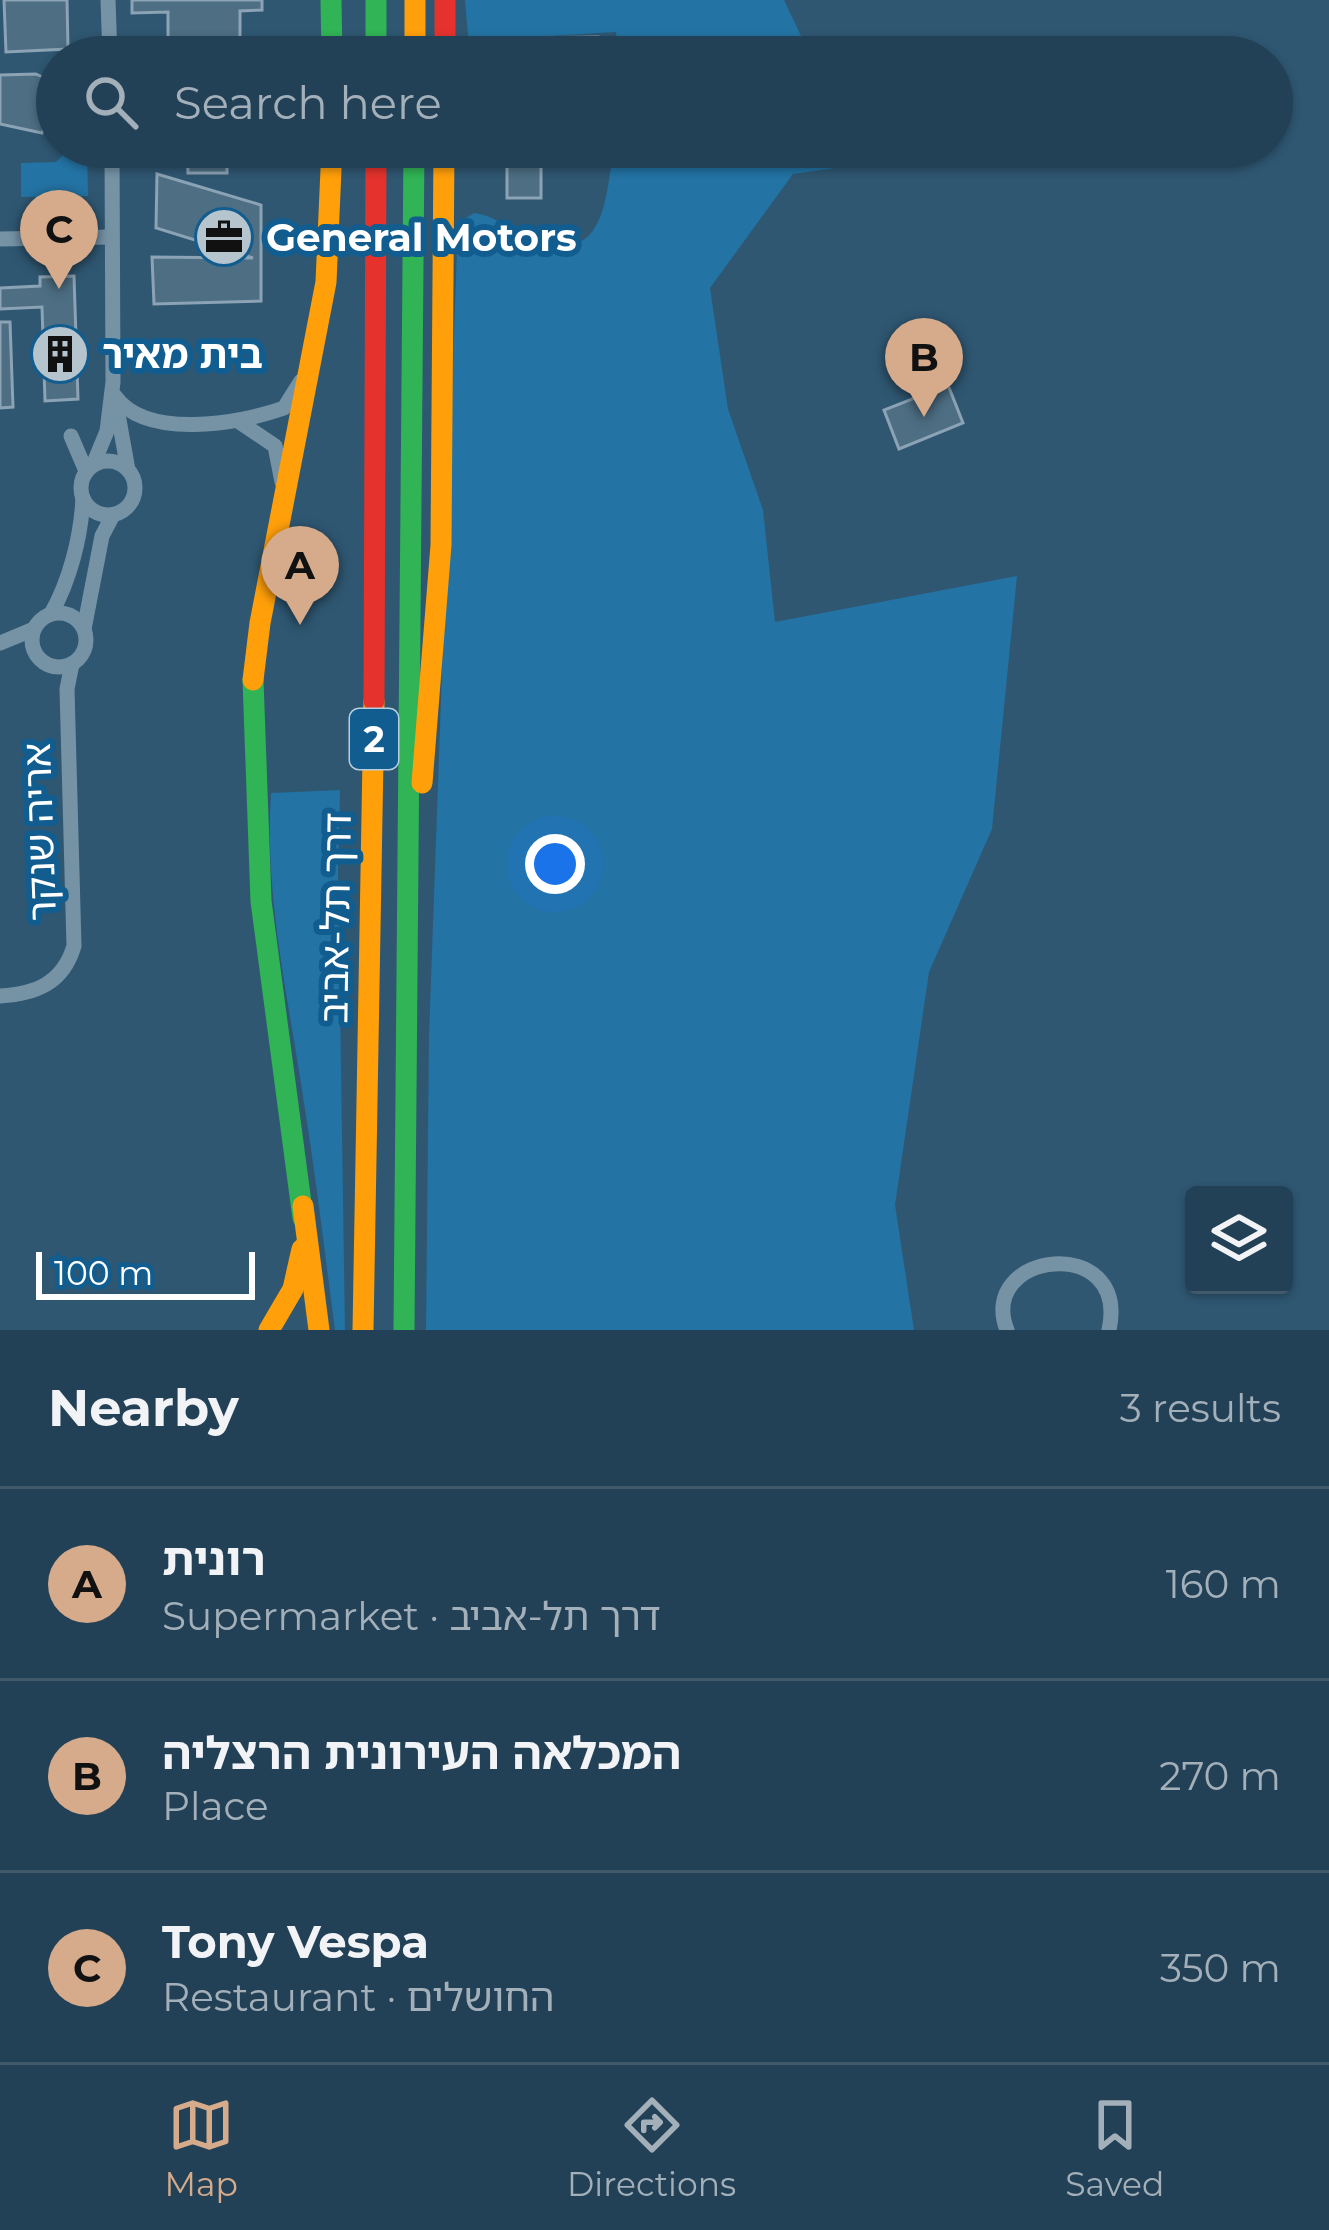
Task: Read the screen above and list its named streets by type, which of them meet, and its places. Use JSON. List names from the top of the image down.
{
  "streets": {
    "main road": ["2", "דרך תל-אביב"],
    "street": ["אריה שנקר"]
  },
  "crossings": [
    ["2", "דרך תל-אביב"]
  ],
  "places": {
    "office": ["General Motors"],
    "building": ["בית מאיר"]
  },
  "scale_bar": "100 m",
  "page": {
    "search": "Search here",
    "pins": ["C", "B", "A"],
    "scale": "100 m",
    "heading": ["Nearby", "3 results"],
    "list": [
      {
        "mark": "A",
        "name": "רונית",
        "note": "Supermarket · דרך תל-אביב",
        "value": "160 m"
      },
      {
        "mark": "B",
        "name": "המכלאה העירונית הרצליה",
        "note": "Place",
        "value": "270 m"
      },
      {
        "mark": "C",
        "name": "Tony Vespa",
        "note": "Restaurant · החושלים",
        "value": "350 m"
      }
    ],
    "nav": ["Map", "Directions", "Saved"]
  }
}
